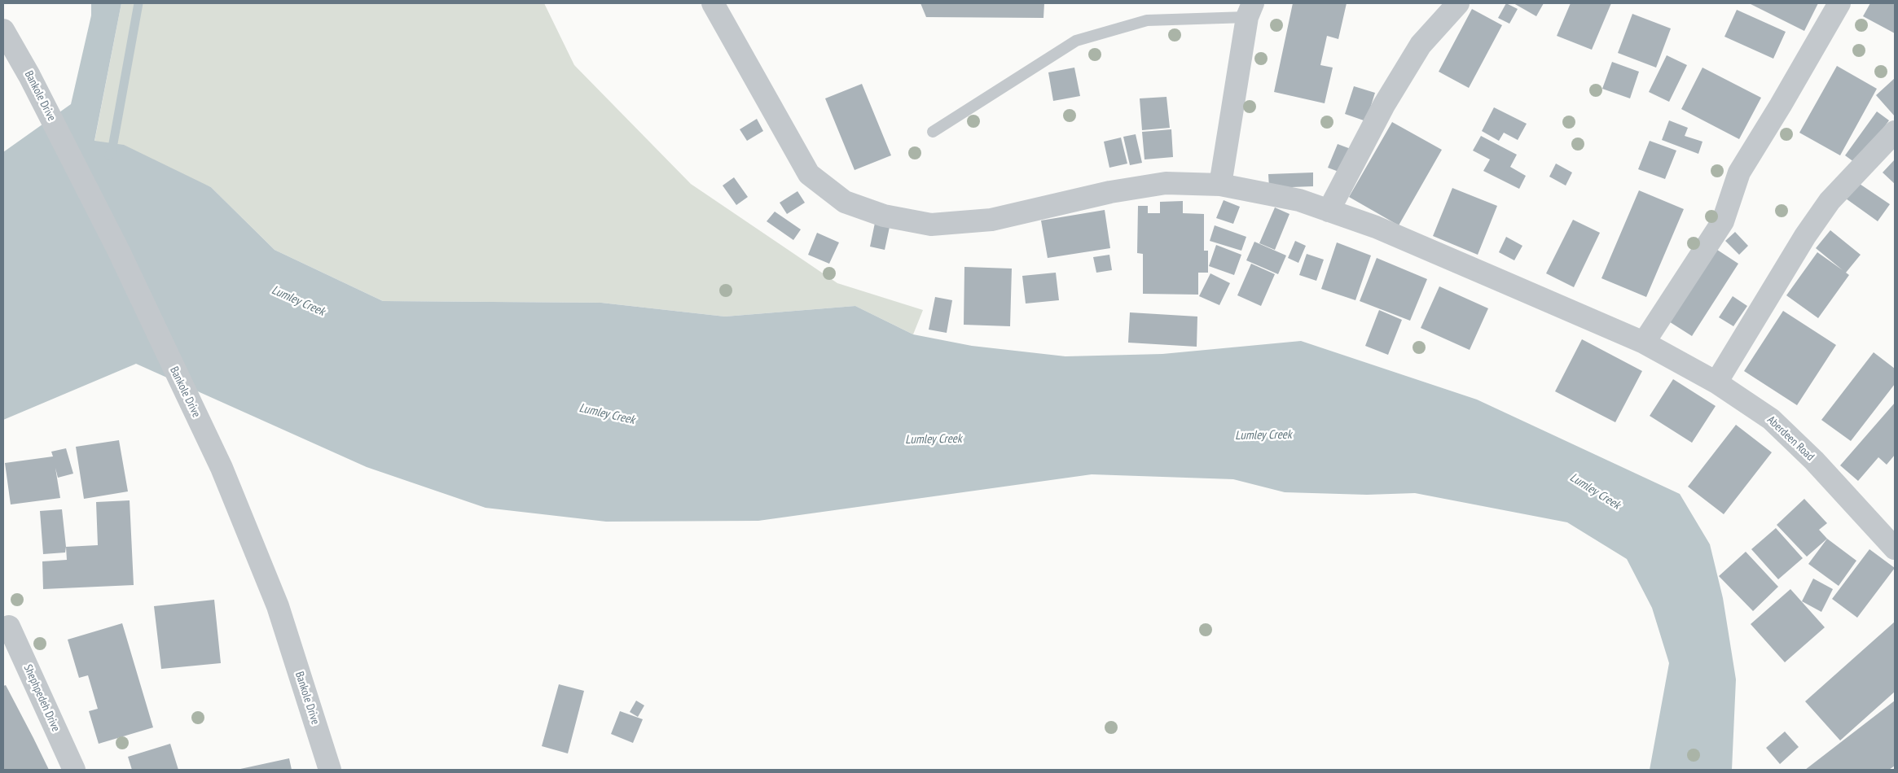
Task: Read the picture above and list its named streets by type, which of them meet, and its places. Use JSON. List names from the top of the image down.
{
  "streets": {
    "street": ["Bankole Drive", "Aberdeen Road", "Shephpedeh Drive"]
  },
  "water": ["Lumley Creek"]
}
